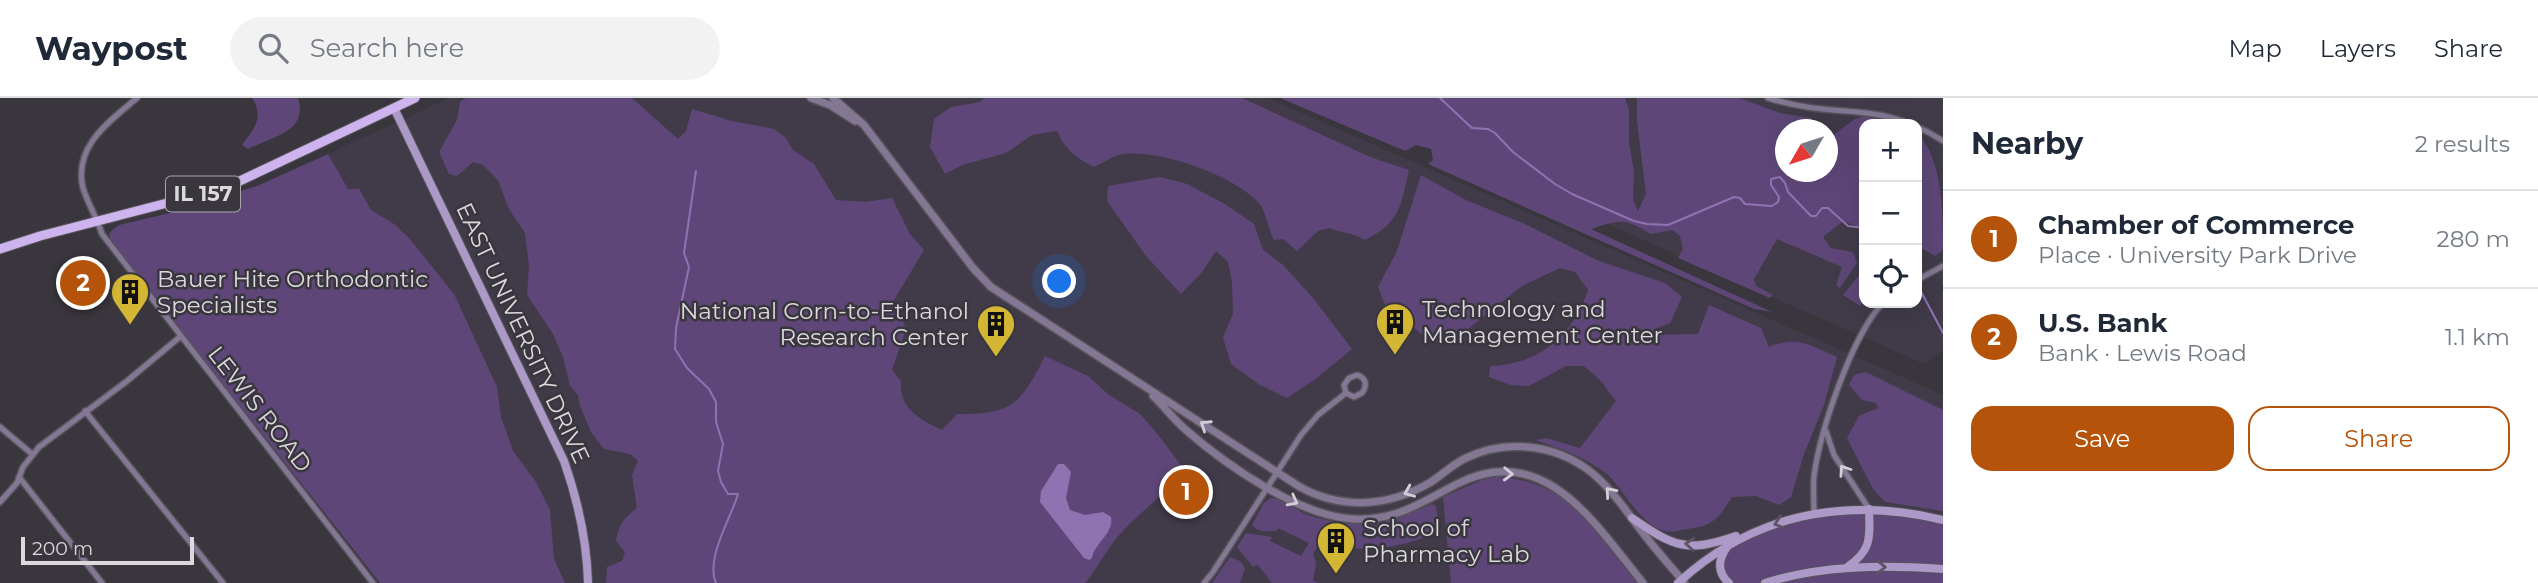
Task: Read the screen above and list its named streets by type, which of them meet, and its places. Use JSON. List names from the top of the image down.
{
  "streets": {
    "main road": ["IL 157", "EAST UNIVERSITY DRIVE"],
    "street": ["LEWIS ROAD"]
  },
  "crossings": [
    ["IL 157", "EAST UNIVERSITY DRIVE"],
    ["IL 157", "LEWIS ROAD"]
  ],
  "places": {
    "building": [
      "Bauer Hite Orthodontic Specialists",
      "Technology and Management Center",
      "National Corn-to-Ethanol Research Center",
      "School of Pharmacy Lab"
    ]
  },
  "scale_bar": "200 m",
  "north": "bottom left",
  "page": {
    "header": "Waypost",
    "search": "Search here",
    "nav": ["Map", "Layers", "Share"],
    "heading": ["Nearby", "2 results"],
    "map_buttons": ["+", "−"],
    "list": [
      {
        "mark": "1",
        "name": "Chamber of Commerce",
        "note": "Place · University Park Drive",
        "value": "280 m"
      },
      {
        "mark": "2",
        "name": "U.S. Bank",
        "note": "Bank · Lewis Road",
        "value": "1.1 km"
      }
    ],
    "pins": ["2", "1"],
    "buttons": ["Save", "Share"],
    "scale": "200 m"
  }
}
